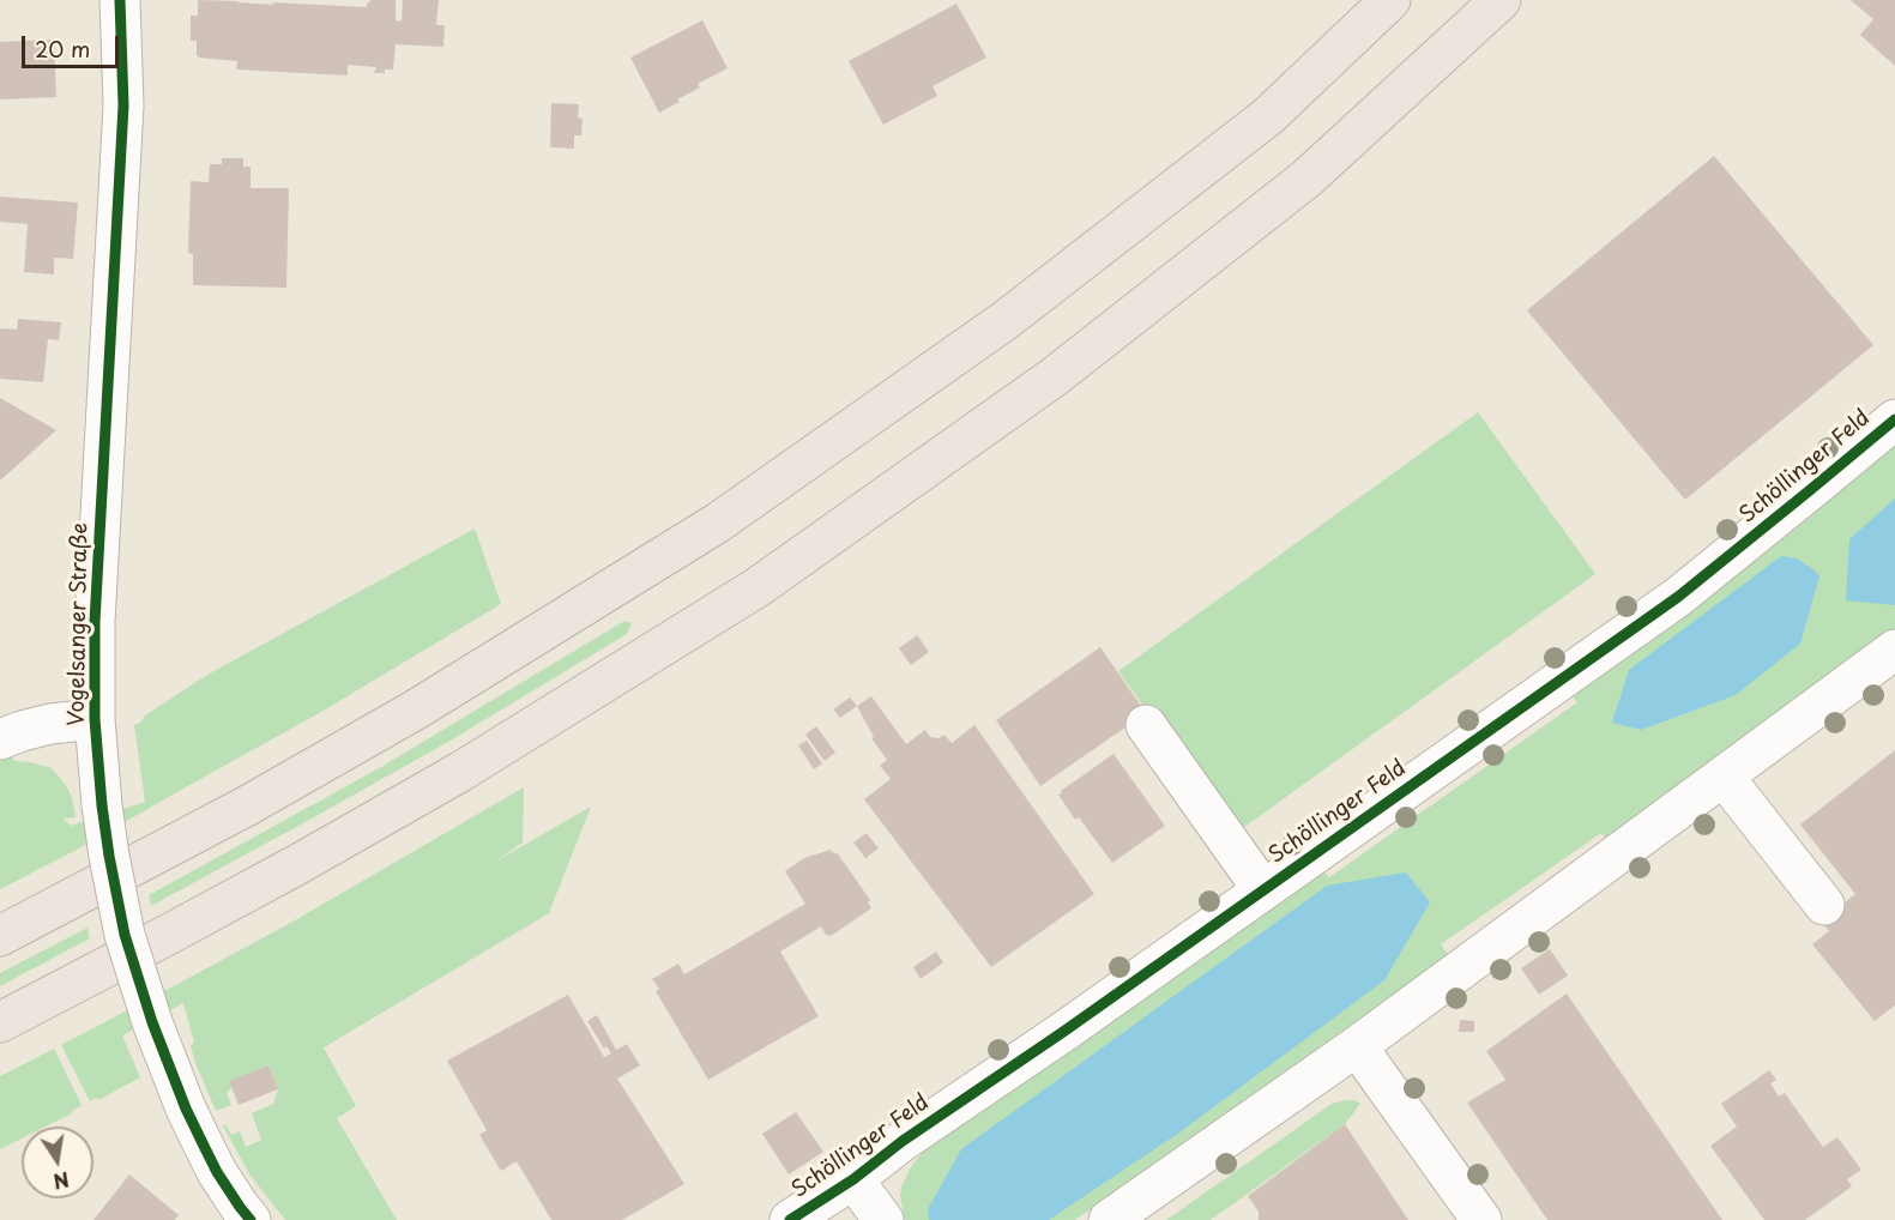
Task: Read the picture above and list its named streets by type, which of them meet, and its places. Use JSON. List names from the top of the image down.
{
  "streets": {
    "street": ["Schöllinger Feld", "Vogelsanger Straße"]
  },
  "scale_bar": "20 m",
  "north": "bottom"
}
